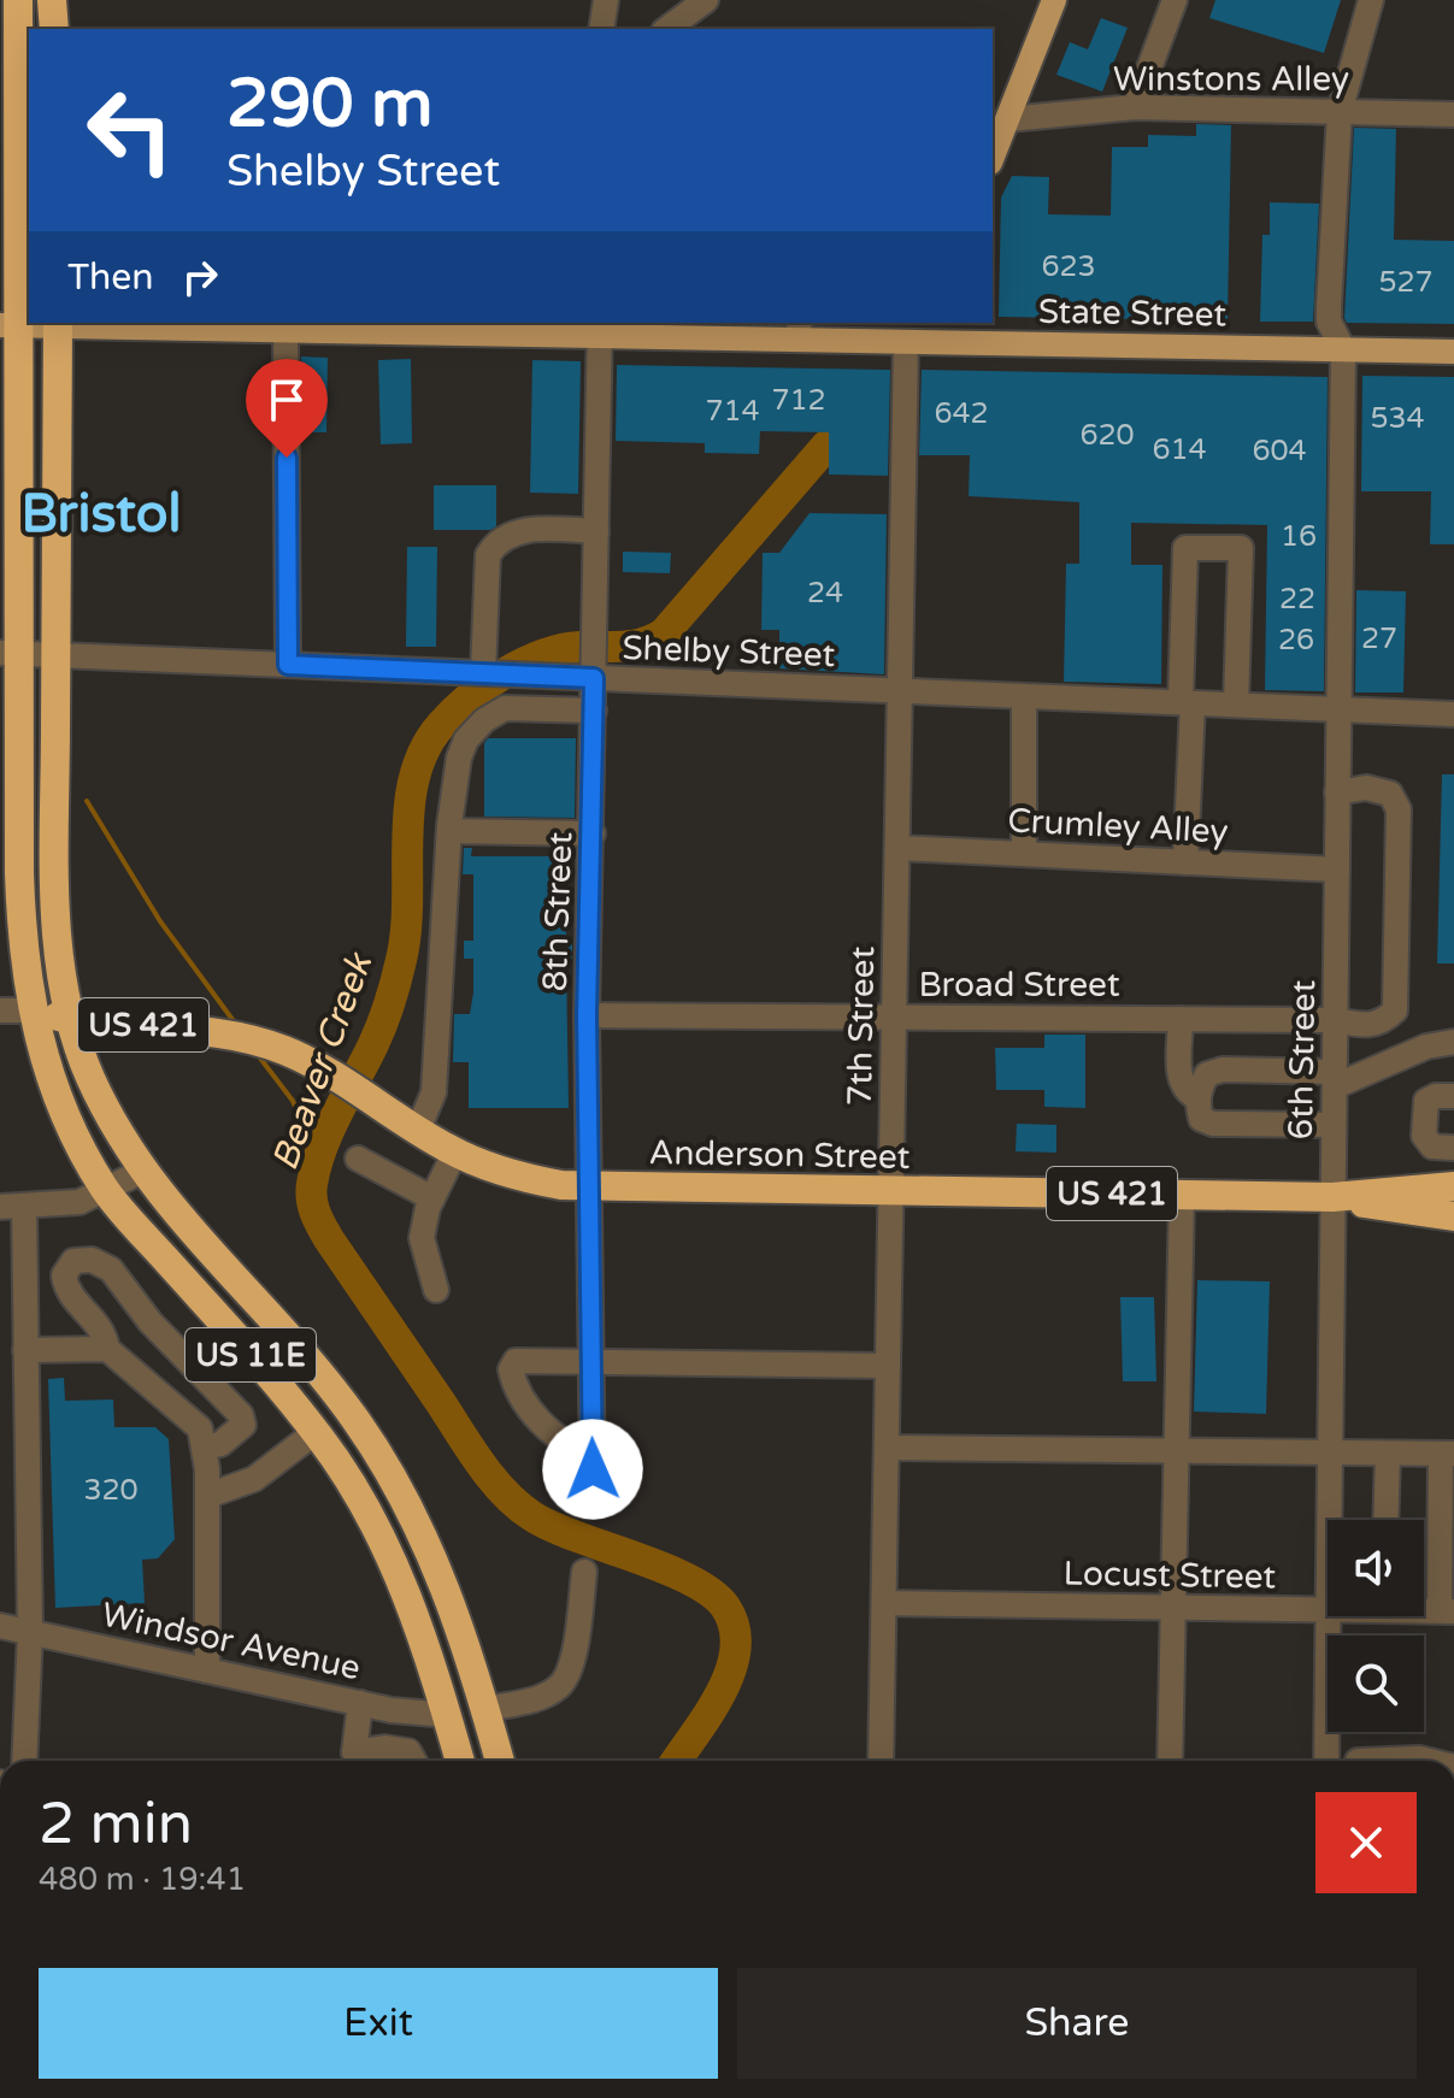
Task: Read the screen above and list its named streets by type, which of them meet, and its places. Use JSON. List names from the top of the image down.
{
  "streets": {
    "highway": ["US 421", "Anderson Street", "US 11E"],
    "main road": ["State Street"],
    "street": [
      "Winstons Alley",
      "Shelby Street",
      "Crumley Alley",
      "8th Street",
      "Broad Street",
      "7th Street",
      "6th Street",
      "Locust Street",
      "Windsor Avenue"
    ]
  },
  "crossings": [
    ["Winstons Alley", "6th Street"],
    ["State Street", "8th Street"],
    ["State Street", "7th Street"],
    ["State Street", "6th Street"],
    ["State Street", "US 11E"],
    ["Shelby Street", "8th Street"],
    ["Shelby Street", "7th Street"],
    ["Shelby Street", "6th Street"],
    ["Shelby Street", "US 11E"],
    ["Crumley Alley", "7th Street"],
    ["Crumley Alley", "6th Street"],
    ["8th Street", "Broad Street"],
    ["8th Street", "Anderson Street"],
    ["Broad Street", "7th Street"],
    ["Broad Street", "6th Street"],
    ["7th Street", "Anderson Street"],
    ["7th Street", "Locust Street"],
    ["6th Street", "Anderson Street"],
    ["Anderson Street", "US 11E"],
    ["US 11E", "Windsor Avenue"]
  ],
  "districts": ["Bristol"],
  "water": ["Beaver Creek"],
  "house_numbers": [
    "623",
    "527",
    "712",
    "714",
    "642",
    "534",
    "620",
    "614",
    "604",
    "16",
    "24",
    "22",
    "27",
    "26",
    "320"
  ],
  "page": {
    "turn": ["290 m", "Shelby Street"],
    "then": "Then",
    "heading": ["2 min", "480 m · 19:41"],
    "buttons": ["Exit", "Share"]
  }
}
